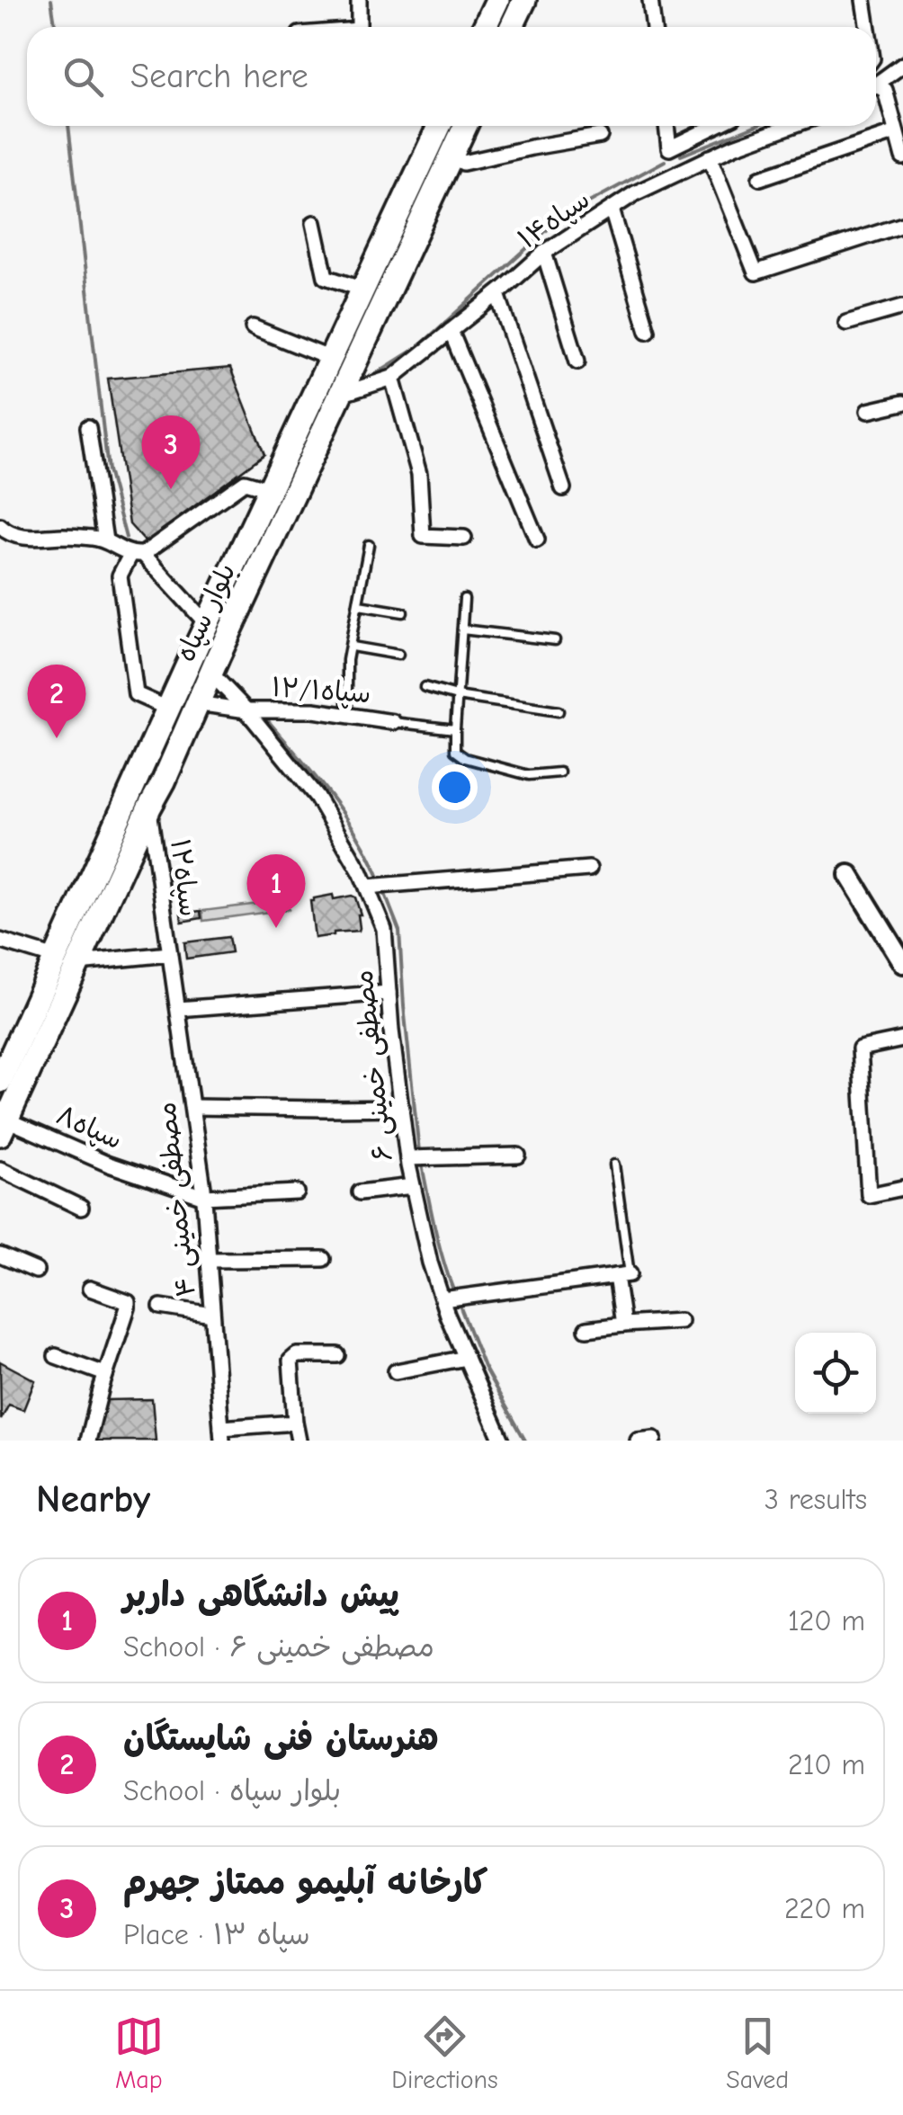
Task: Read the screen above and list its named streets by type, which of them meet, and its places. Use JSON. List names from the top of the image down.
{
  "streets": {
    "main road": ["بلوار سپاه"],
    "street": [
      "سپاه۱۴",
      "سپاه۱۲/۱",
      "سپاه۱۲",
      "مصطفی خمینی ۶",
      "سپاه۸",
      "مصطفی خمینی ۴"
    ]
  },
  "crossings": [
    ["سپاه۱۴", "بلوار سپاه"],
    ["بلوار سپاه", "سپاه۱۲/۱"],
    ["بلوار سپاه", "سپاه۱۲"],
    ["بلوار سپاه", "سپاه۸"],
    ["سپاه۱۲/۱", "مصطفی خمینی ۶"],
    ["سپاه۱۲", "مصطفی خمینی ۴"],
    ["سپاه۸", "مصطفی خمینی ۴"]
  ],
  "page": {
    "search": "Search here",
    "pins": ["3", "2", "1"],
    "heading": ["Nearby", "3 results"],
    "list": [
      {
        "mark": "1",
        "name": "پیش دانشگاهی داربر",
        "note": "School · مصطفی خمینی ۶",
        "value": "120 m"
      },
      {
        "mark": "2",
        "name": "هنرستان فنی شایستگان",
        "note": "School · بلوار سپاه",
        "value": "210 m"
      },
      {
        "mark": "3",
        "name": "کارخانه آبلیمو ممتاز جهرم",
        "note": "Place · سپاه ۱۳",
        "value": "220 m"
      }
    ],
    "nav": ["Map", "Directions", "Saved"]
  }
}
